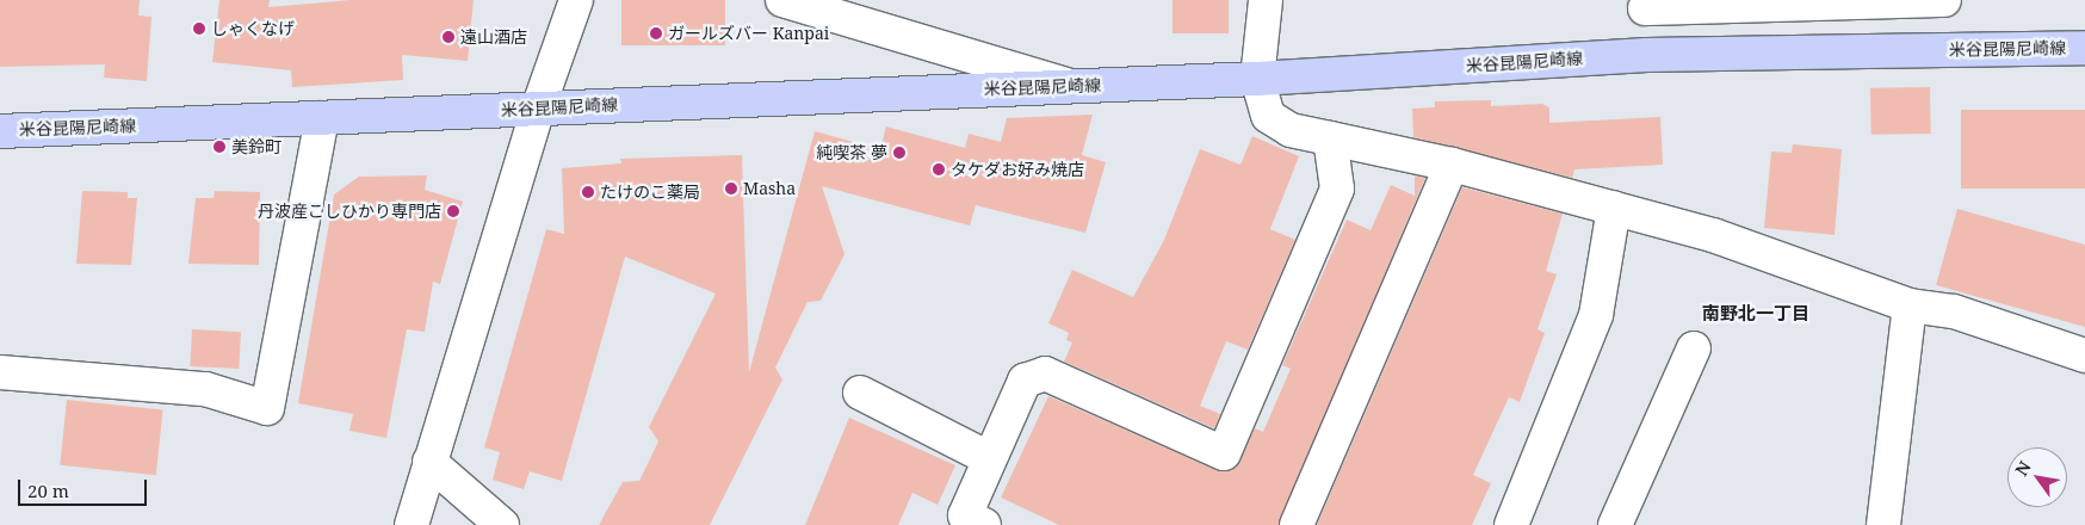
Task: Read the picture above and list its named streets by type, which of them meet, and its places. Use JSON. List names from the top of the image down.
{
  "streets": {
    "main road": ["米谷昆陽尼崎線"]
  },
  "districts": ["南野北一丁目"],
  "places": [
    "しゃくなげ",
    "ガールズバー Kanpai",
    "遠山酒店",
    "美鈴町",
    "純喫茶 夢",
    "タケダお好み焼店",
    "Masha",
    "たけのこ薬局",
    "丹波産こしひかり専門店"
  ],
  "scale_bar": "20 m",
  "north": "top left"
}
